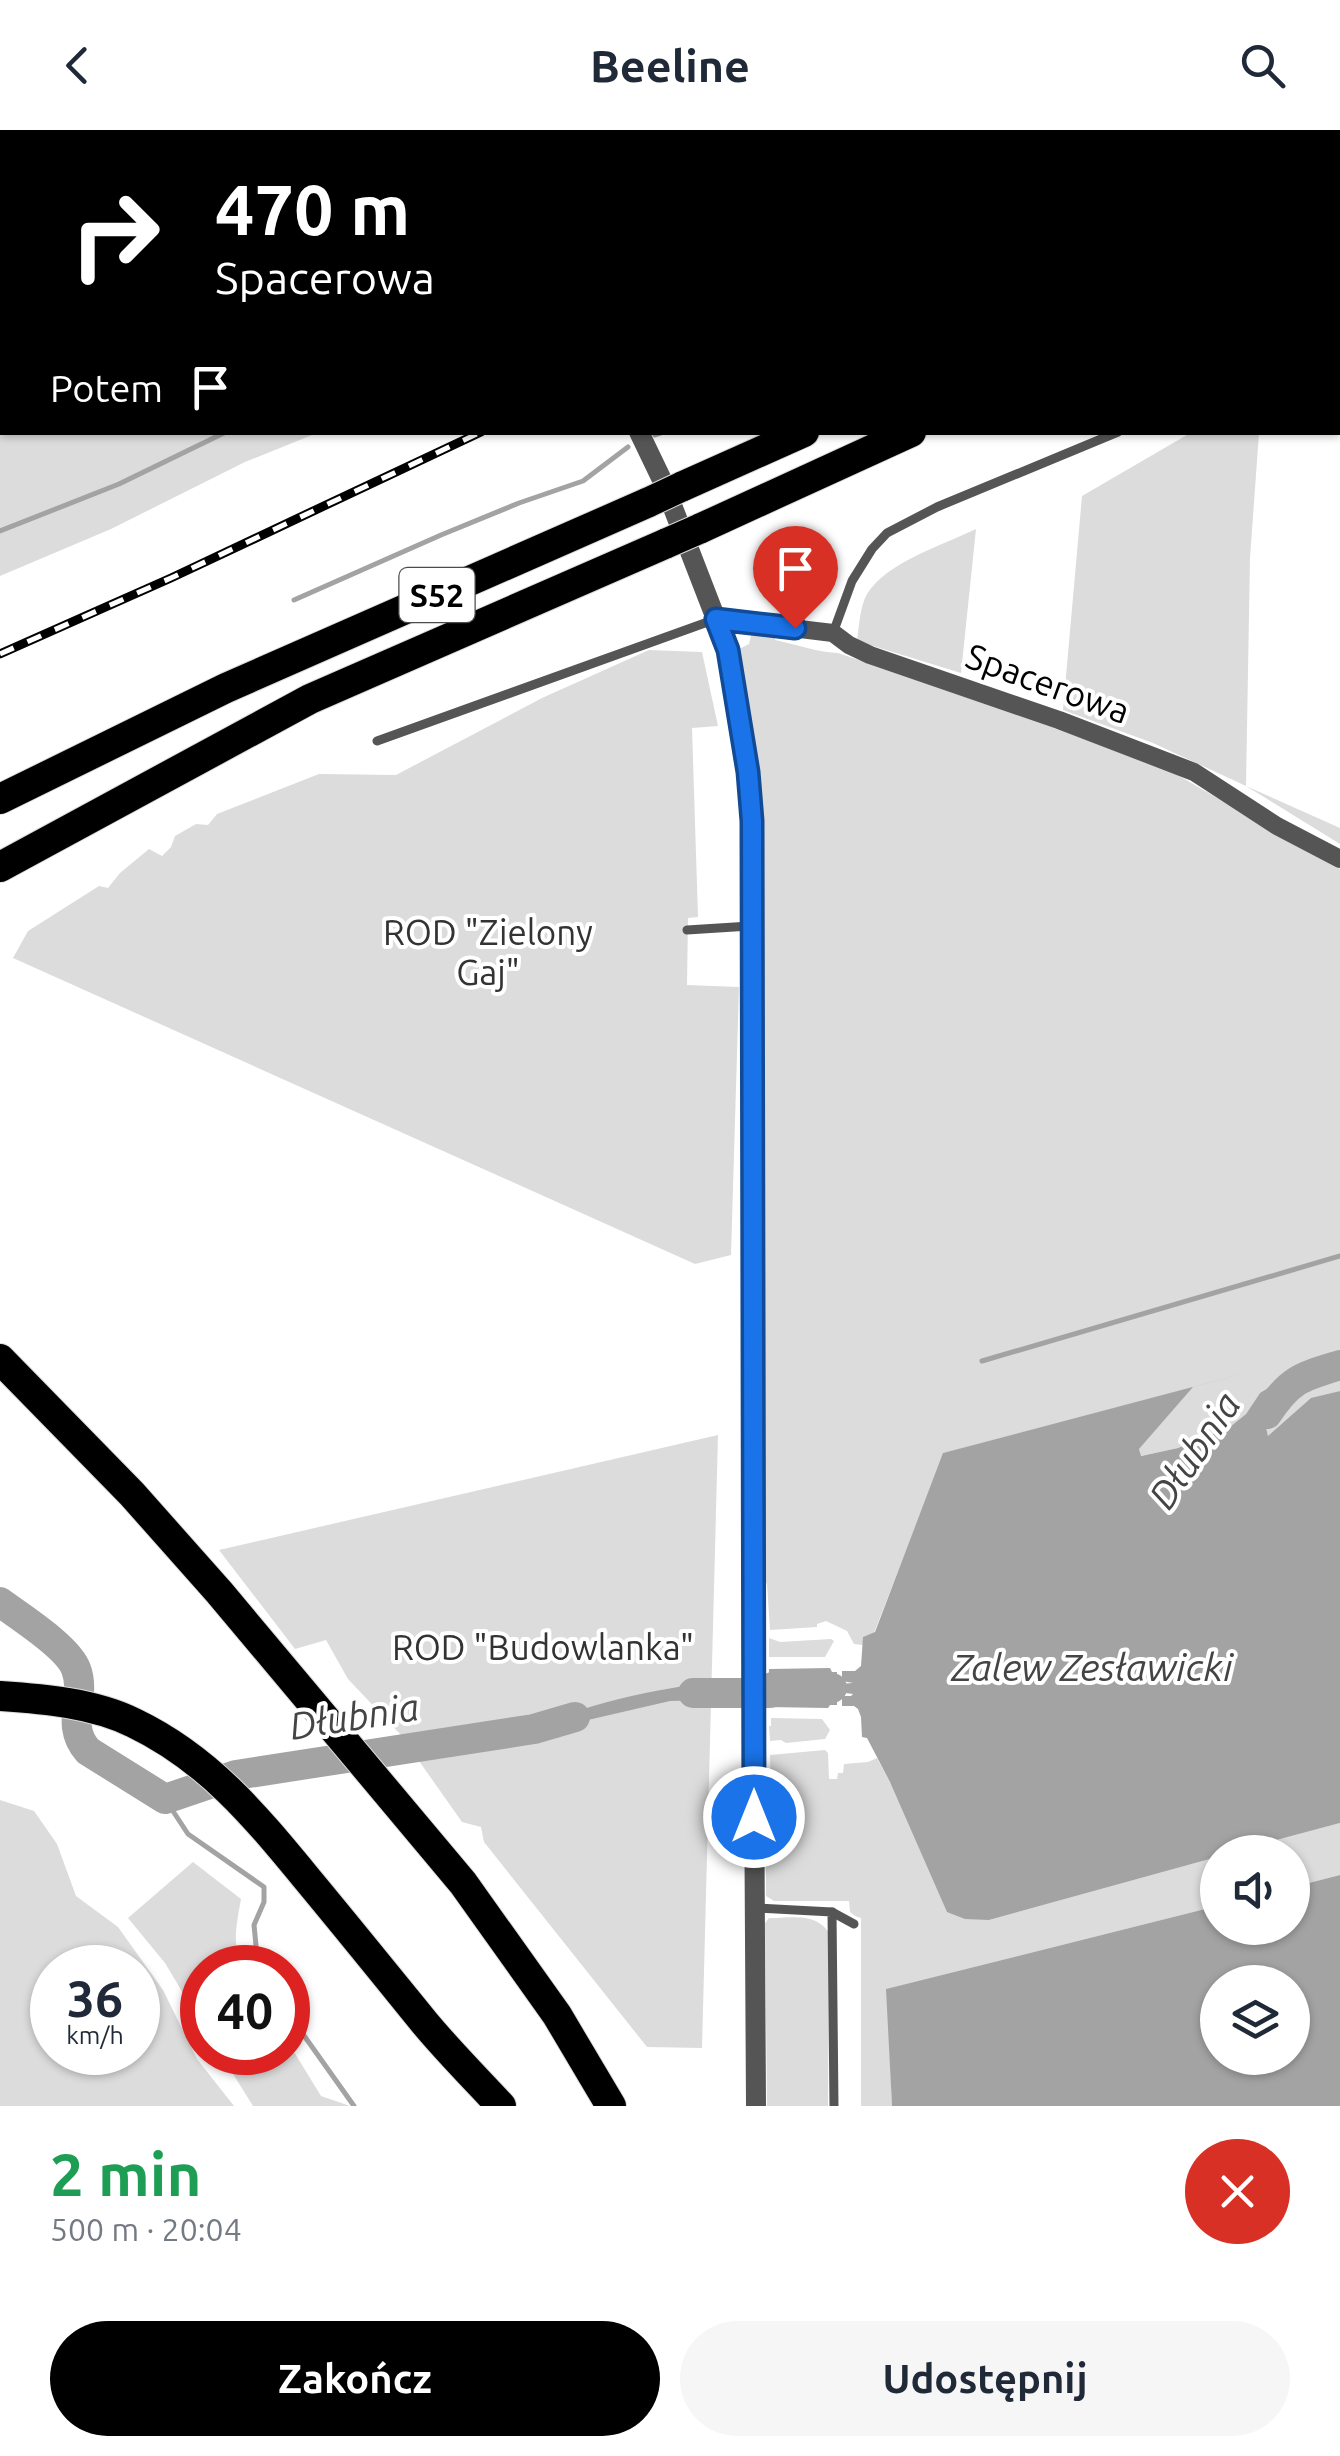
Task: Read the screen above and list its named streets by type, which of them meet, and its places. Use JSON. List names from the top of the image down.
{
  "streets": {
    "highway": ["S52"],
    "street": ["Spacerowa"]
  },
  "water": ["Dłubnia", "Zalew Zesławicki"],
  "parks": ["ROD \"Zielony Gaj\"", "ROD \"Budowlanka\""],
  "page": {
    "header": "Beeline",
    "turn": ["470 m", "Spacerowa"],
    "then": "Potem",
    "speed": "36 km/h",
    "limit": "40",
    "heading": ["2 min", "500 m · 20:04"],
    "buttons": ["Zakończ", "Udostępnij"]
  }
}
